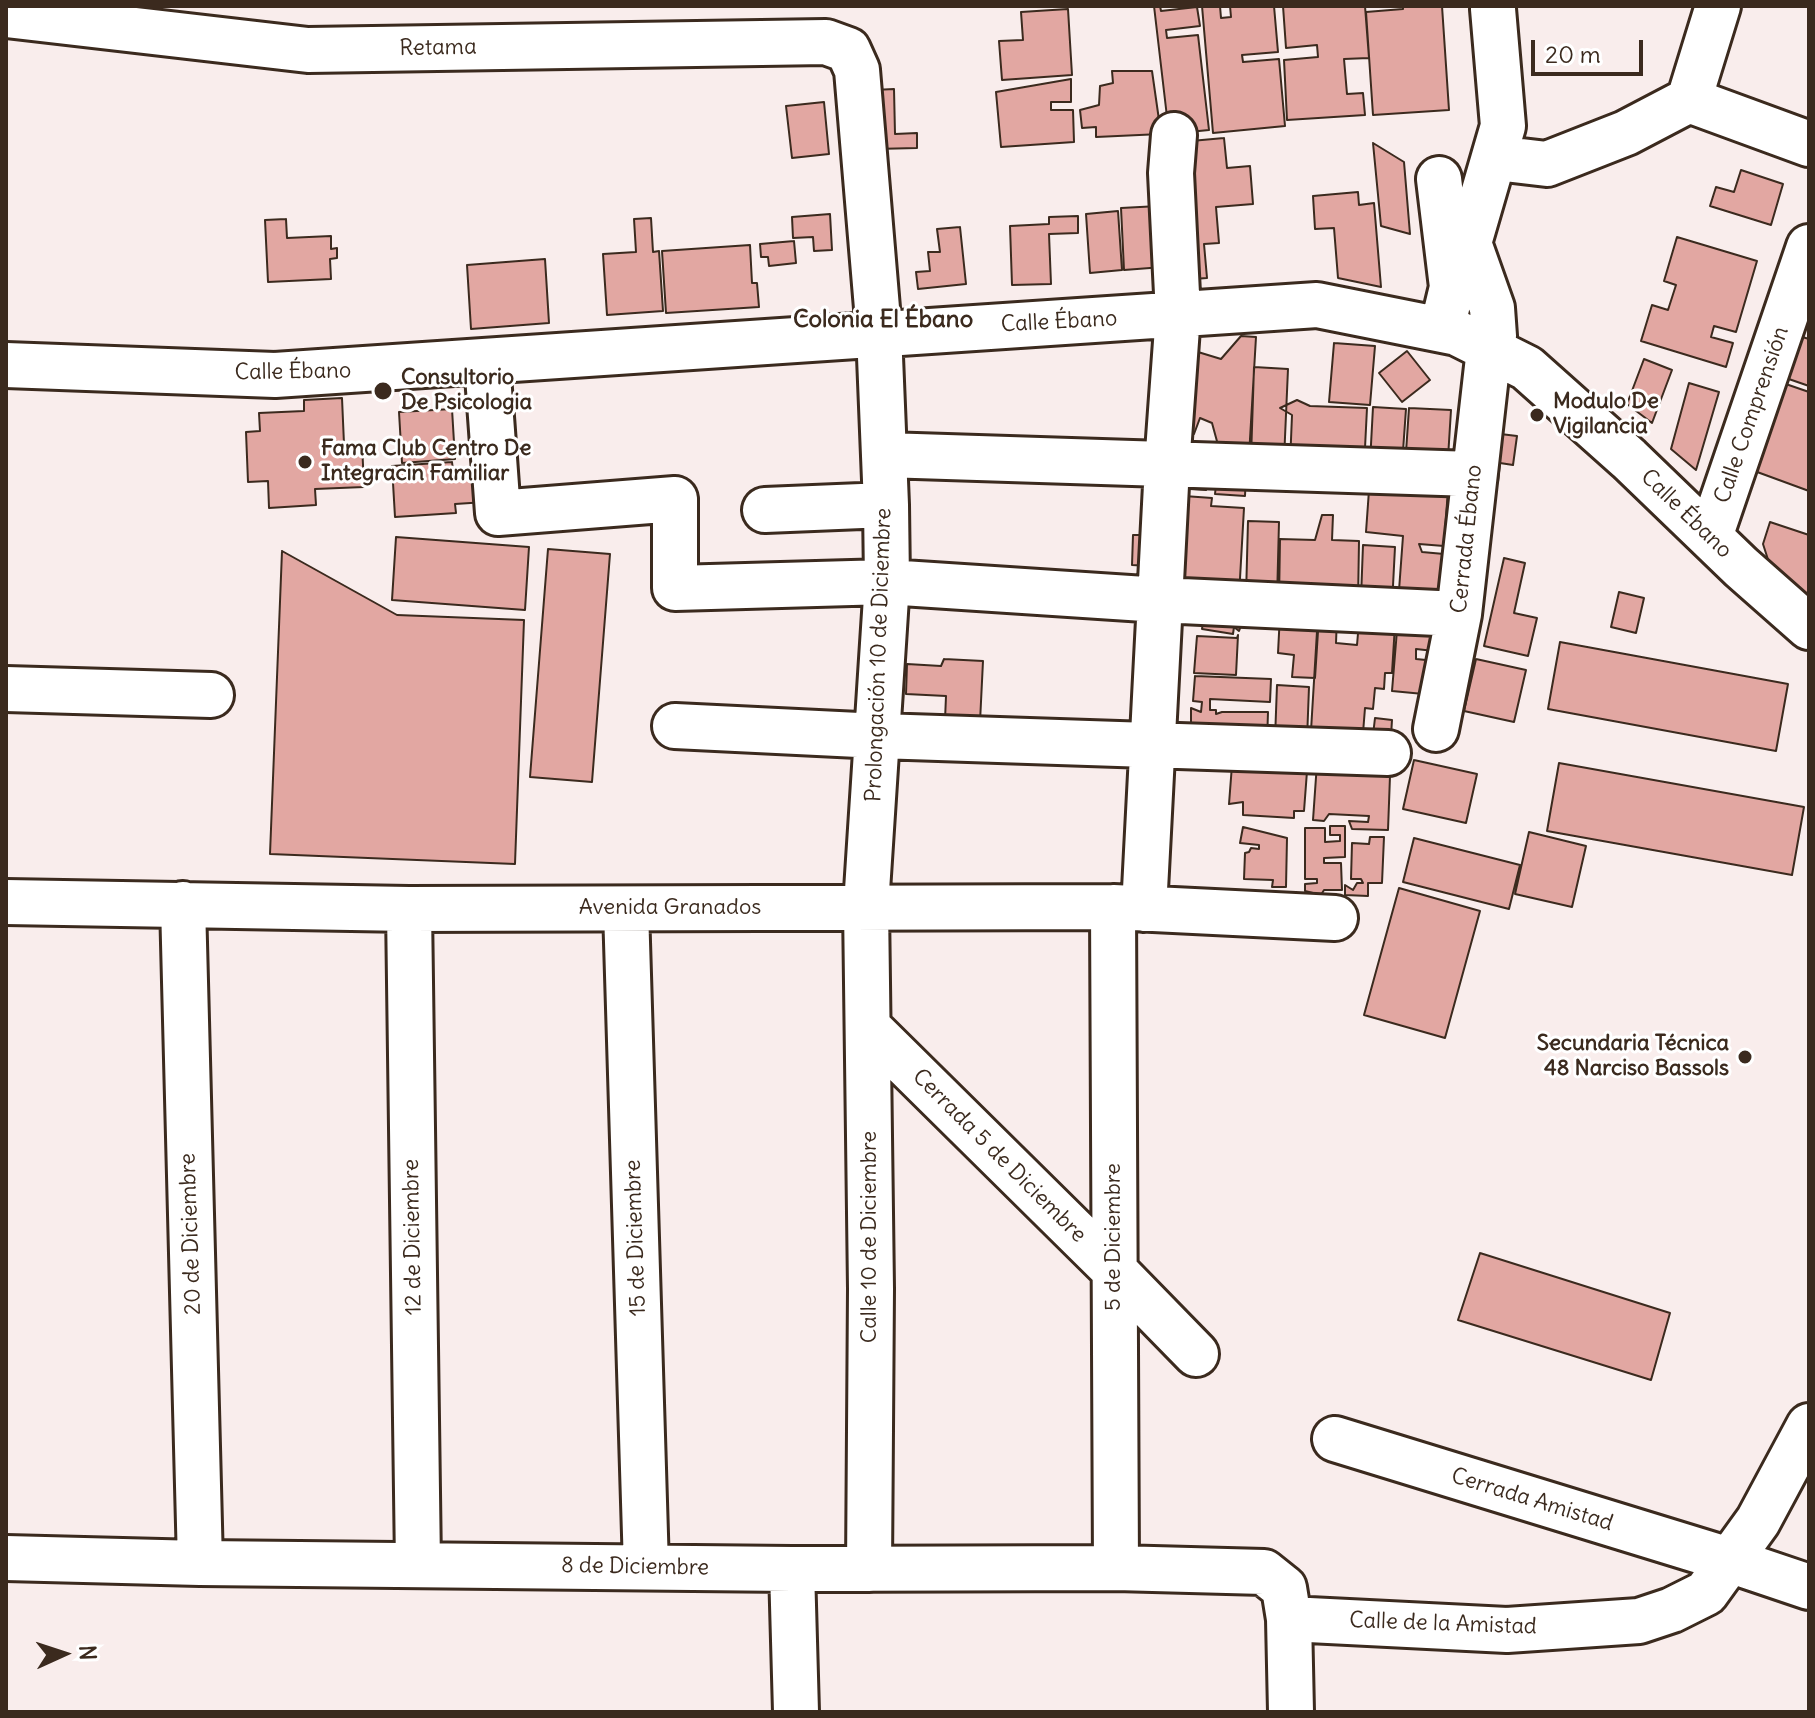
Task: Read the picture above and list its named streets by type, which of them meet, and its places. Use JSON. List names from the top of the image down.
{
  "streets": {
    "street": [
      "Retama",
      "Calle Ébano",
      "Calle Comprensión",
      "Cerrada Ébano",
      "Prolongación 10 de Diciembre",
      "Avenida Granados",
      "Cerrada 5 de Diciembre",
      "20 de Diciembre",
      "12 de Diciembre",
      "Calle 10 de Diciembre",
      "5 de Diciembre",
      "15 de Diciembre",
      "Cerrada Amistad",
      "8 de Diciembre",
      "Calle de la Amistad"
    ]
  },
  "crossings": [
    ["Retama", "Prolongación 10 de Diciembre"],
    ["Calle Ébano", "Calle Comprensión"],
    ["Calle Ébano", "Cerrada Ébano"],
    ["Calle Ébano", "Prolongación 10 de Diciembre"],
    ["Calle Ébano", "5 de Diciembre"],
    ["Prolongación 10 de Diciembre", "Avenida Granados"],
    ["Prolongación 10 de Diciembre", "Calle 10 de Diciembre"],
    ["Avenida Granados", "20 de Diciembre"],
    ["Avenida Granados", "12 de Diciembre"],
    ["Avenida Granados", "Calle 10 de Diciembre"],
    ["Avenida Granados", "5 de Diciembre"],
    ["Avenida Granados", "15 de Diciembre"],
    ["Cerrada 5 de Diciembre", "Calle 10 de Diciembre"],
    ["Cerrada 5 de Diciembre", "5 de Diciembre"],
    ["20 de Diciembre", "8 de Diciembre"],
    ["12 de Diciembre", "8 de Diciembre"],
    ["Calle 10 de Diciembre", "8 de Diciembre"],
    ["5 de Diciembre", "8 de Diciembre"],
    ["15 de Diciembre", "8 de Diciembre"],
    ["Cerrada Amistad", "Calle de la Amistad"],
    ["8 de Diciembre", "Calle de la Amistad"]
  ],
  "districts": ["Colonia El Ébano"],
  "places": [
    "Consultorio De Psicologia",
    "Modulo De Vigilancia",
    "Fama Club Centro De Integracin Familiar",
    "Secundaria Técnica 48 Narciso Bassols"
  ],
  "scale_bar": "20 m",
  "north": "right"
}
